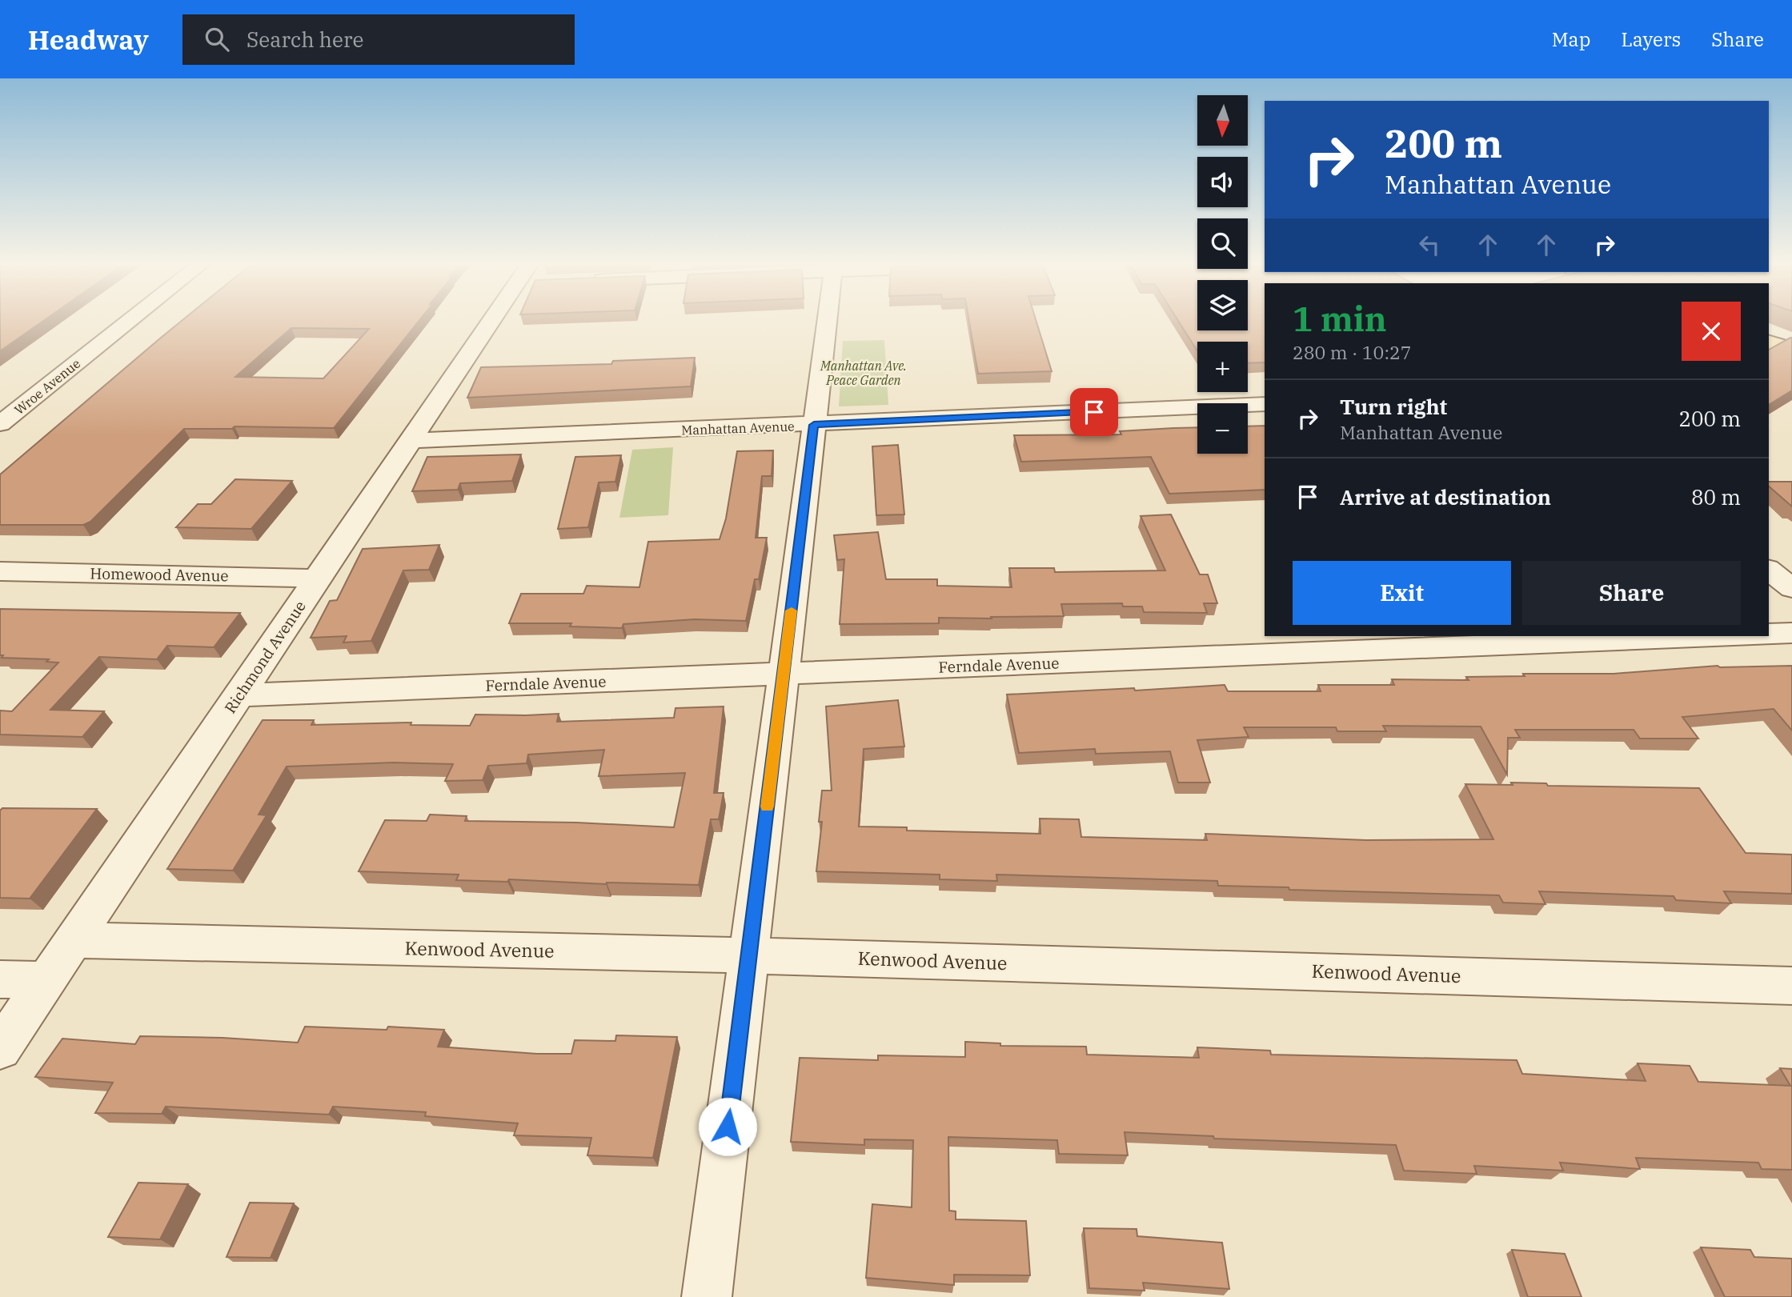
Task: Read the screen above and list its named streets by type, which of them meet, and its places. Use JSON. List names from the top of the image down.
{
  "streets": {
    "street": [
      "Wroe Avenue",
      "Manhattan Avenue",
      "Homewood Avenue",
      "Richmond Avenue",
      "Ferndale Avenue",
      "Kenwood Avenue"
    ]
  },
  "crossings": [
    ["Manhattan Avenue", "Richmond Avenue"],
    ["Homewood Avenue", "Richmond Avenue"],
    ["Richmond Avenue", "Ferndale Avenue"],
    ["Richmond Avenue", "Kenwood Avenue"]
  ],
  "parks": ["Manhattan Ave. Peace Garden"],
  "north": "bottom",
  "page": {
    "header": "Headway",
    "search": "Search here",
    "nav": ["Map", "Layers", "Share"],
    "map_buttons": ["+", "−"],
    "turn": ["200 m", "Manhattan Avenue"],
    "heading": ["1 min", "280 m · 10:27"],
    "list": [
      {
        "name": "Turn right",
        "note": "Manhattan Avenue",
        "value": "200 m"
      },
      {
        "name": "Arrive at destination",
        "value": "80 m"
      }
    ],
    "buttons": ["Exit", "Share"]
  }
}
